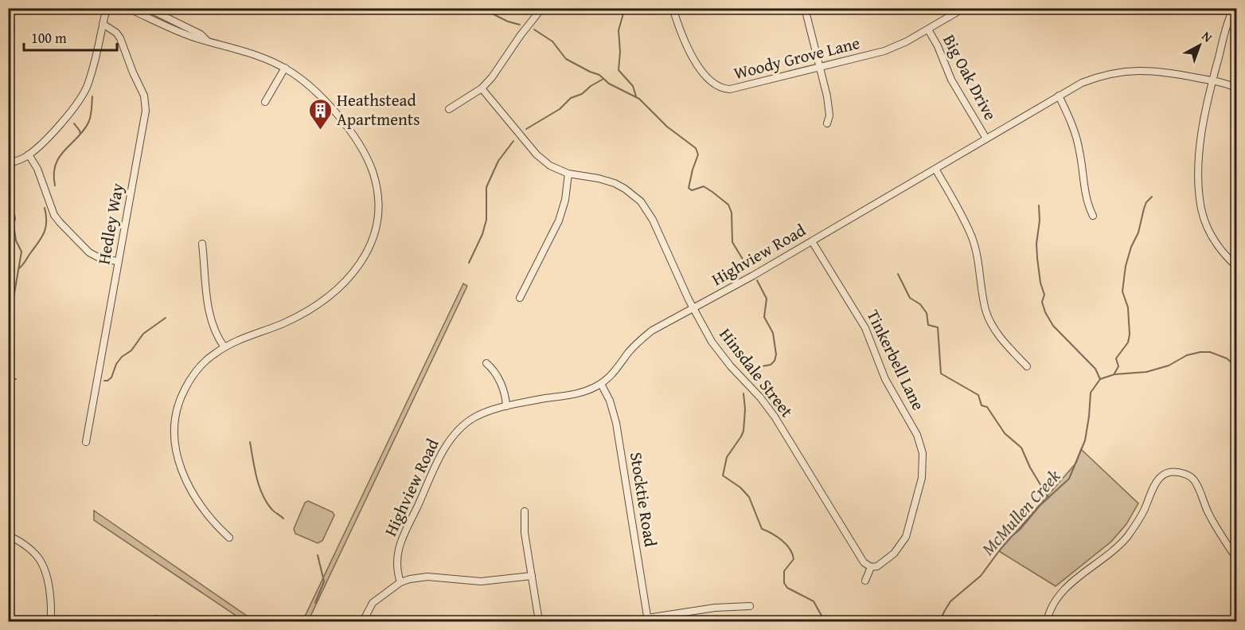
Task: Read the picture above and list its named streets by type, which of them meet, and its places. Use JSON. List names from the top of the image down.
{
  "streets": {
    "street": [
      "Woody Grove Lane",
      "Big Oak Drive",
      "Hedley Way",
      "Highview Road",
      "Tinkerbell Lane",
      "Hinsdale Street",
      "Stocktie Road"
    ]
  },
  "crossings": [
    ["Woody Grove Lane", "Big Oak Drive"],
    ["Big Oak Drive", "Highview Road"],
    ["Highview Road", "Tinkerbell Lane"],
    ["Highview Road", "Hinsdale Street"],
    ["Highview Road", "Stocktie Road"],
    ["Tinkerbell Lane", "Hinsdale Street"]
  ],
  "water": ["McMullen Creek"],
  "places": {
    "building": ["Heathstead Apartments"]
  },
  "scale_bar": "100 m",
  "north": "top right"
}
